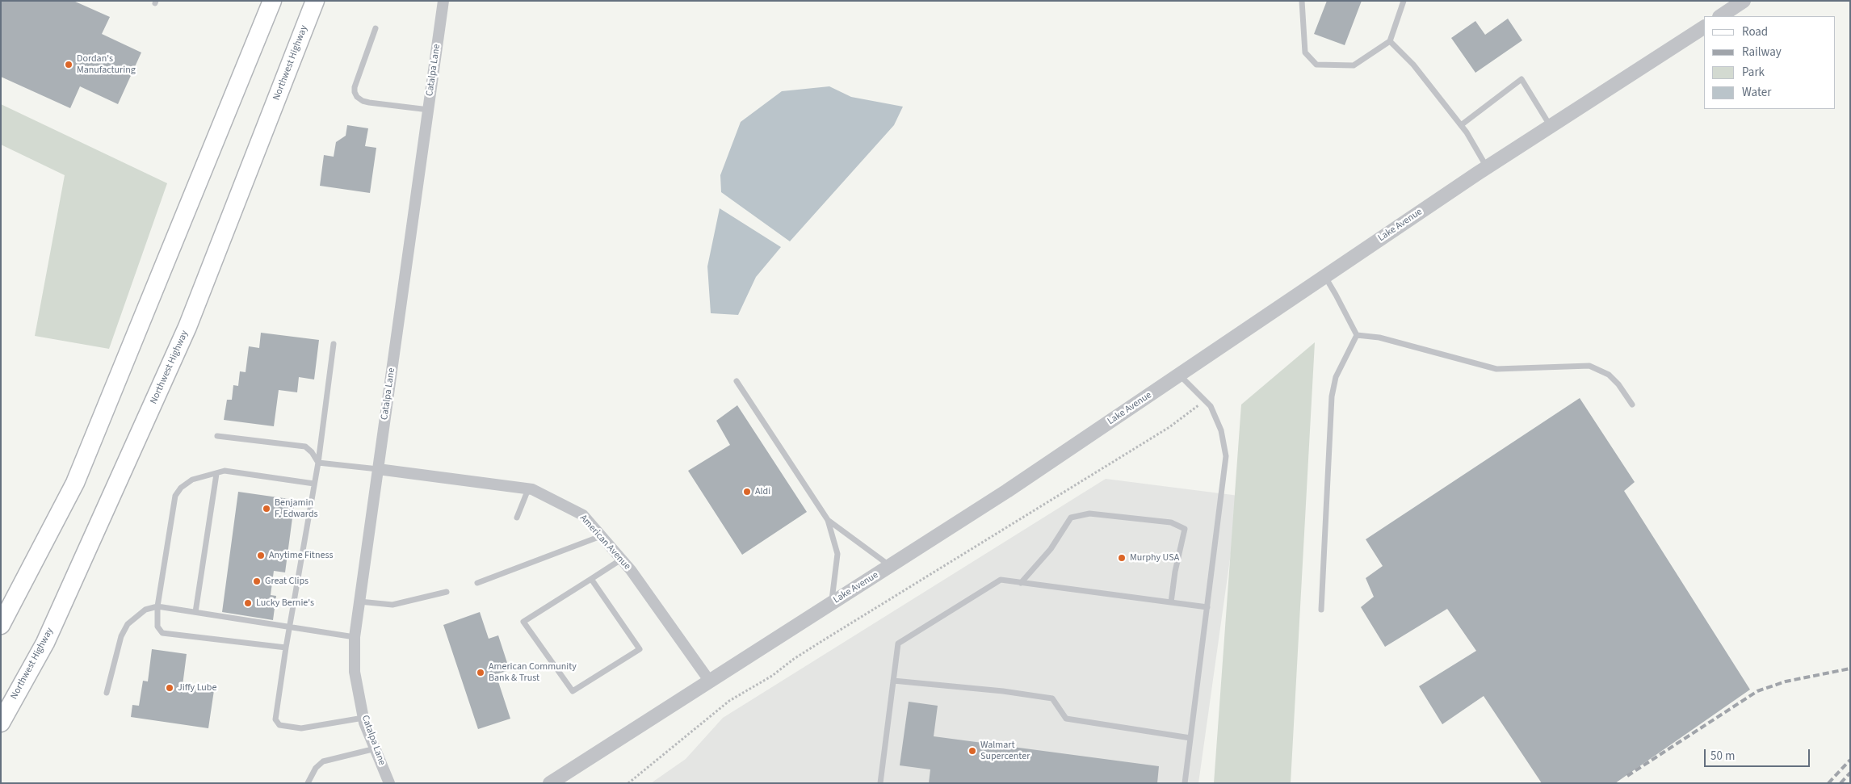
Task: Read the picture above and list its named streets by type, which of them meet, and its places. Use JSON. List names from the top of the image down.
{
  "streets": {
    "main road": ["Northwest Highway"],
    "street": ["Catalpa Lane", "Lake Avenue", "American Avenue"]
  },
  "crossings": [
    ["Catalpa Lane", "American Avenue"],
    ["Lake Avenue", "American Avenue"]
  ],
  "places": [
    "Dordan's Manufacturing",
    "Aldi",
    "Benjamin F. Edwards",
    "Anytime Fitness",
    "Murphy USA",
    "Great Clips",
    "Lucky Bernie's",
    "American Community Bank & Trust",
    "Jiffy Lube",
    "Walmart Supercenter"
  ],
  "legend": [
    "Road",
    "Railway",
    "Park",
    "Water"
  ],
  "scale_bar": "50 m"
}
